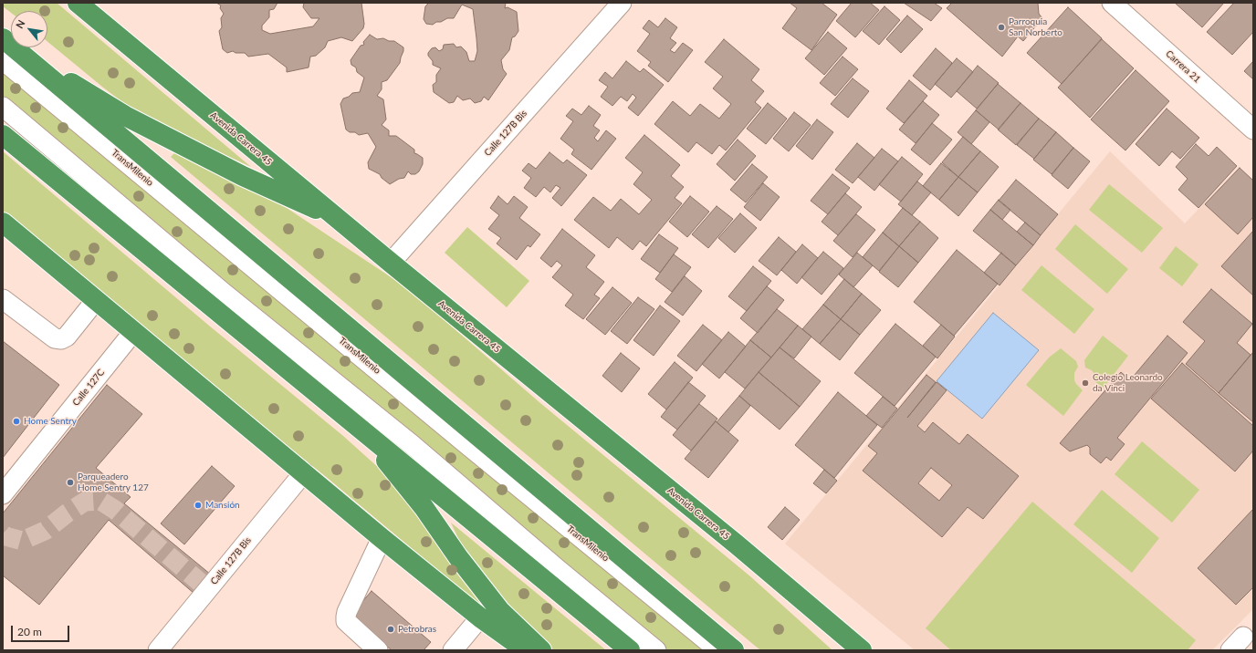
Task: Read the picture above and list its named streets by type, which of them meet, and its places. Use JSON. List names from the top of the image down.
{
  "streets": {
    "highway": ["Avenida Carrera 45"],
    "street": [
      "Carrera 21",
      "Calle 127B Bis",
      "TransMilenio",
      "Calle 127C"
    ]
  },
  "crossings": [
    ["Calle 127B Bis", "Avenida Carrera 45"]
  ],
  "places": [
    "Parroquia San Norberto",
    "Colegio Leonardo da Vinci",
    "Home Sentry",
    "Parqueadero Home Sentry 127",
    "Mansión",
    "Petrobras"
  ],
  "scale_bar": "20 m",
  "north": "top left"
}
